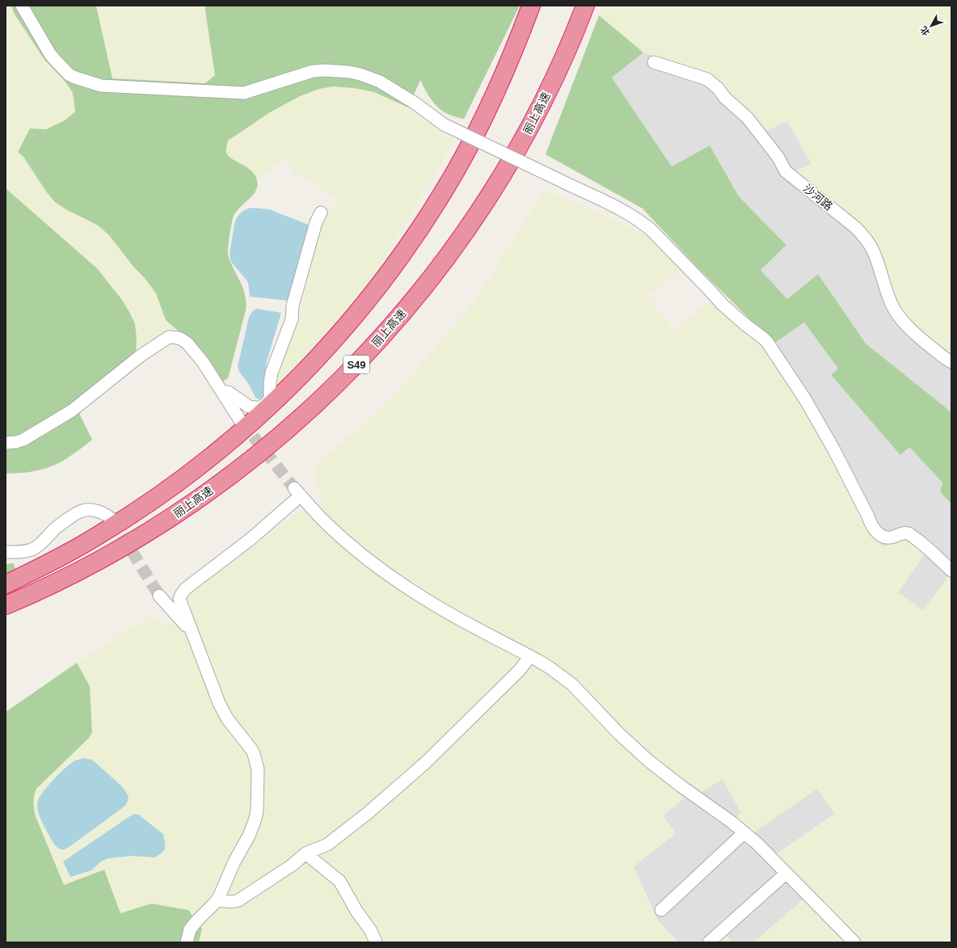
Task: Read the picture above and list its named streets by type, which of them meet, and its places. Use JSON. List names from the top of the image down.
{
  "streets": {
    "highway": ["丽上高速", "S49"],
    "street": ["沙河路"]
  },
  "north": "bottom left"
}
